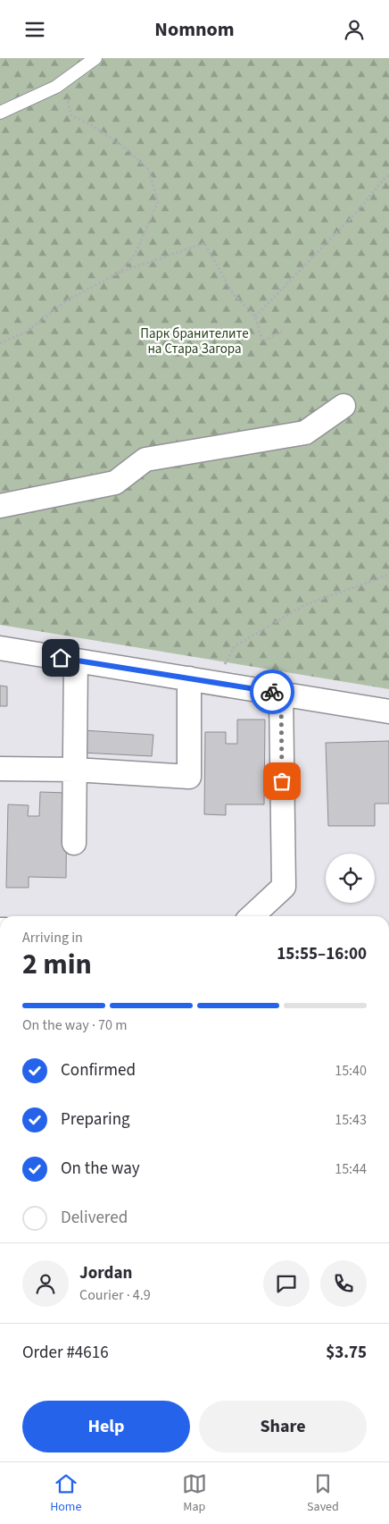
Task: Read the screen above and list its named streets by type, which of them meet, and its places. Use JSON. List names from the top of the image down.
{
  "parks": ["Парк бранителите на Стара Загора"],
  "page": {
    "header": "Nomnom",
    "heading": ["2 min", "Arriving in", "15:55–16:00"],
    "panel": [
      "Jordan",
      "Courier · 4.9",
      "Order #4616",
      "$3.75"
    ],
    "bar": "On the way · 70 m",
    "list": [
      ["Confirmed", "15:40"],
      ["Preparing", "15:43"],
      ["On the way", "15:44"],
      "Delivered"
    ],
    "buttons": ["Help", "Share"],
    "tabs": ["Home", "Map", "Saved"]
  }
}
